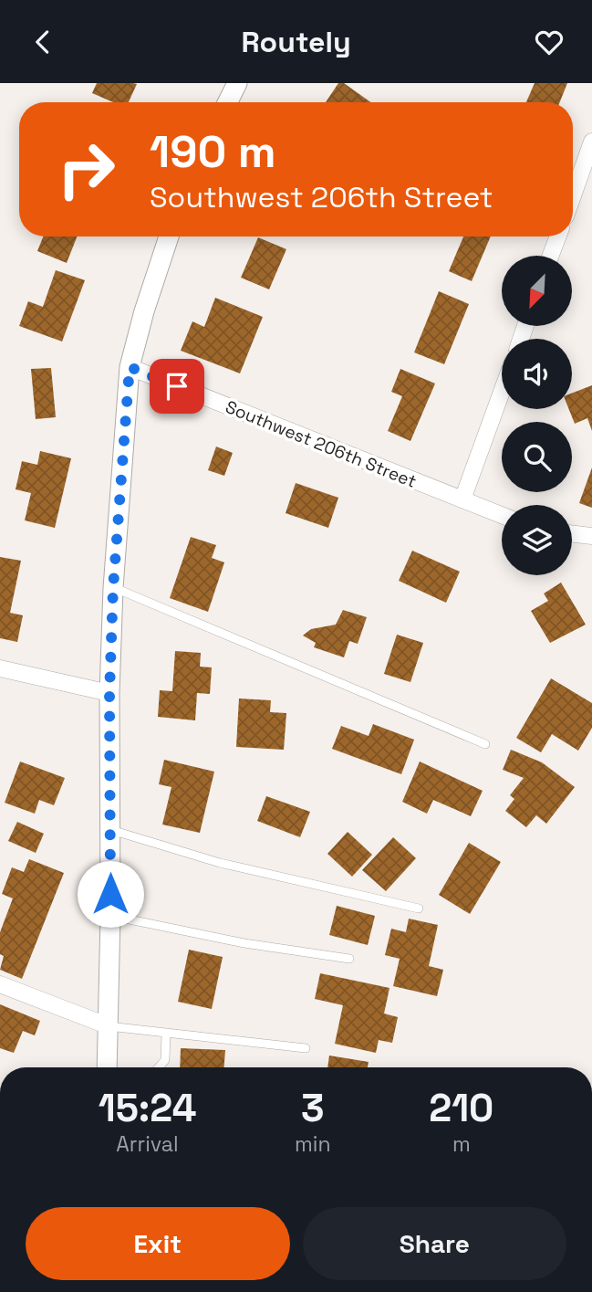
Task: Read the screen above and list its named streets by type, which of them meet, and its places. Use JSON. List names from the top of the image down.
{
  "streets": {
    "street": ["Southwest 206th Street"]
  },
  "north": "bottom left",
  "page": {
    "header": "Routely",
    "turn": ["190 m", "Southwest 206th Street"],
    "eta": [
      "15:24",
      "Arrival",
      "3",
      "min",
      "210",
      "m"
    ],
    "buttons": ["Exit", "Share"]
  }
}
